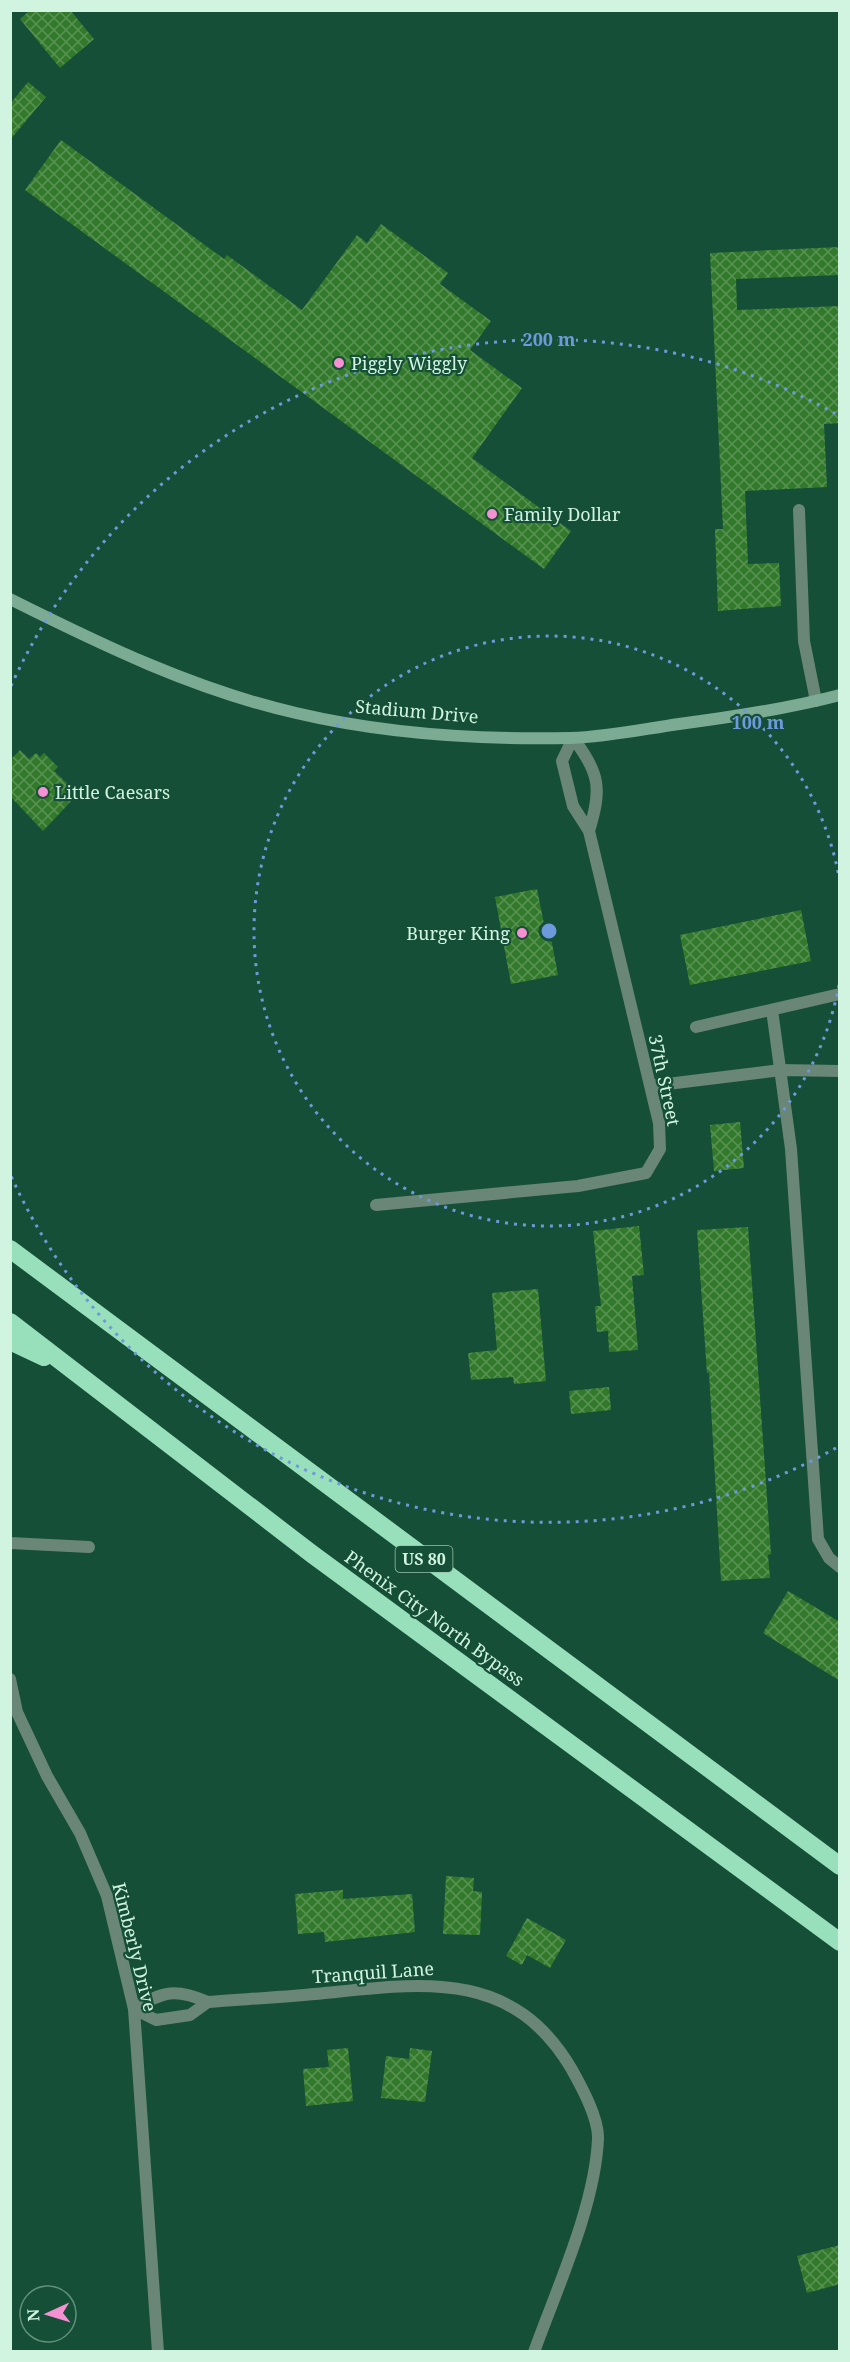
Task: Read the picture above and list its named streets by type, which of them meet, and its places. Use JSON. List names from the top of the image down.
{
  "streets": {
    "highway": ["US 80", "Phenix City North Bypass"],
    "street": [
      "Stadium Drive",
      "37th Street",
      "Kimberly Drive",
      "Tranquil Lane"
    ]
  },
  "crossings": [
    ["Stadium Drive", "37th Street"],
    ["Kimberly Drive", "Tranquil Lane"]
  ],
  "places": [
    "Piggly Wiggly",
    "Family Dollar",
    "Little Caesars",
    "Burger King"
  ],
  "north": "left",
  "rings": ["200 m", "100 m"]
}
